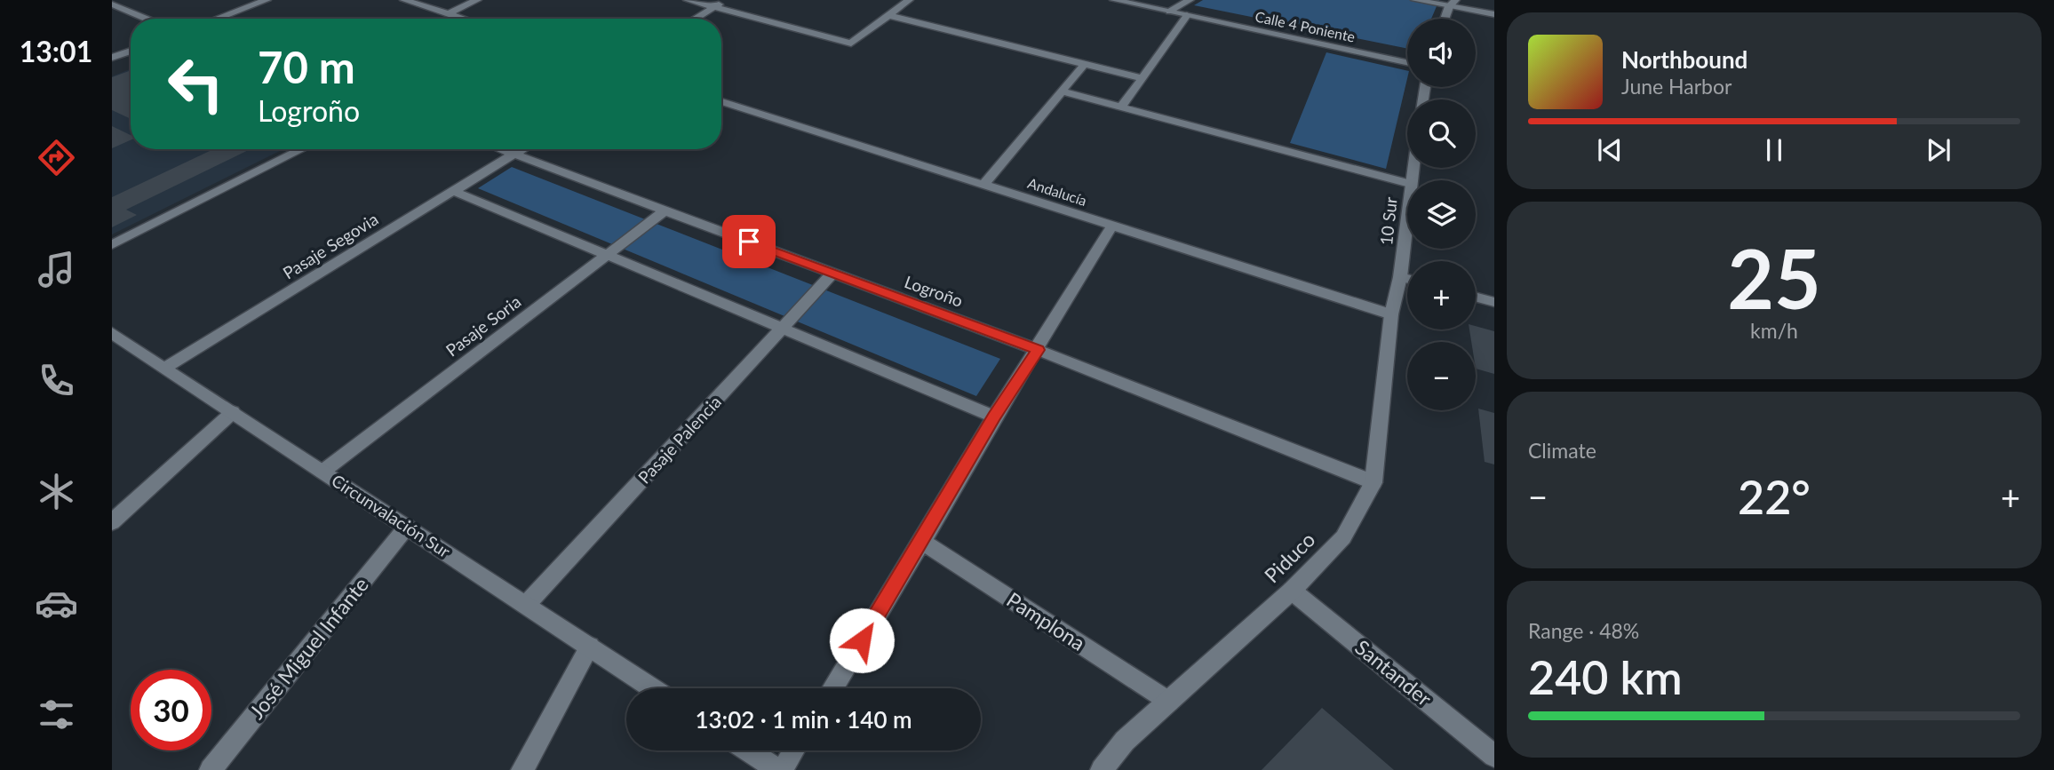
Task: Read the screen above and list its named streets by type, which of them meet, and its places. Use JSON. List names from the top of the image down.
{
  "streets": {
    "street": [
      "Calle 4 Poniente",
      "Andalucía",
      "10 Sur",
      "Pasaje Segovia",
      "Logroño",
      "Pasaje Soria",
      "Pasaje Palencia",
      "Circunvalación Sur",
      "Piduco",
      "Pamplona",
      "José Miguel Infante",
      "Santander"
    ]
  },
  "crossings": [
    ["Andalucía", "10 Sur"],
    ["Andalucía", "Piduco"],
    ["10 Sur", "Piduco"],
    ["Pasaje Segovia", "Logroño"],
    ["Pasaje Segovia", "Circunvalación Sur"],
    ["Logroño", "Pasaje Soria"],
    ["Logroño", "Pasaje Palencia"],
    ["Logroño", "Piduco"],
    ["Pasaje Soria", "Circunvalación Sur"],
    ["Pasaje Palencia", "Circunvalación Sur"],
    ["Circunvalación Sur", "José Miguel Infante"],
    ["Piduco", "Pamplona"],
    ["Piduco", "Santander"]
  ],
  "page": {
    "tabs": "13:01",
    "map_buttons": ["+", "−"],
    "turn": ["70 m", "Logroño"],
    "song": ["Northbound", "June Harbor"],
    "tile": [
      ["25", "km/h"],
      "Climate",
      ["Range · 48%", "240 km"]
    ],
    "heat": ["−", "22°", "+"],
    "limit": "30",
    "trip": "13:02 · 1 min · 140 m"
  }
}
